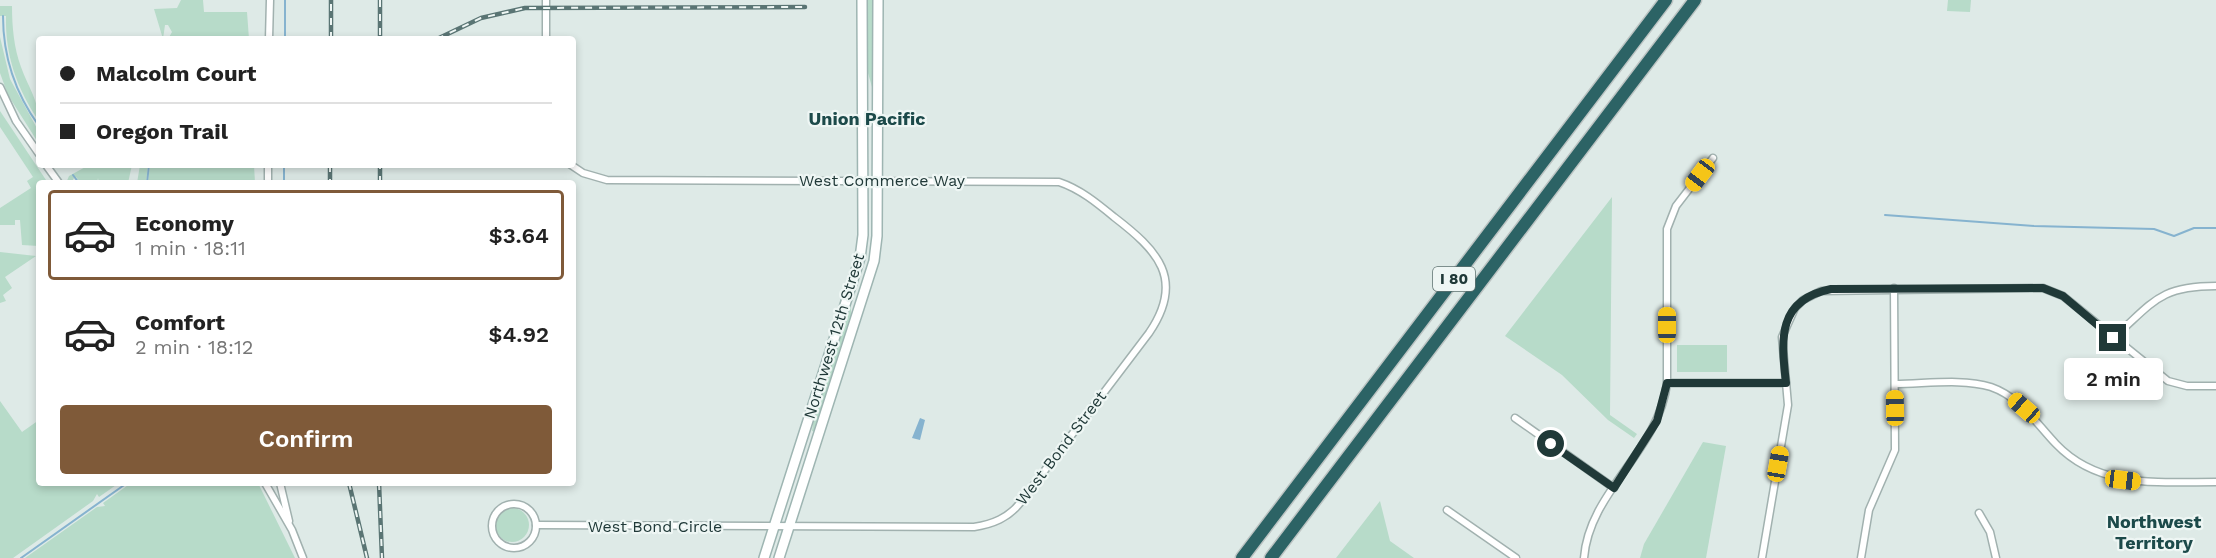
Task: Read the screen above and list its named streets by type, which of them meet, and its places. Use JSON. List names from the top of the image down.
{
  "streets": {
    "highway": ["I 80"],
    "main road": ["Northwest 12th Street"],
    "street": ["West Commerce Way", "West Bond Street", "West Bond Circle"]
  },
  "crossings": [
    ["West Commerce Way", "Northwest 12th Street"],
    ["West Commerce Way", "West Bond Street"],
    ["Northwest 12th Street", "West Bond Street"],
    ["Northwest 12th Street", "West Bond Circle"],
    ["West Bond Street", "West Bond Circle"]
  ],
  "districts": ["Union Pacific", "Northwest Territory"],
  "page": {
    "banner": ["Malcolm Court", "Oregon Trail"],
    "list": [
      {
        "name": "Economy",
        "note": "1 min · 18:11",
        "value": "$3.64"
      },
      {
        "name": "Comfort",
        "note": "2 min · 18:12",
        "value": "$4.92"
      }
    ],
    "bubble": "2 min",
    "buttons": "Confirm"
  }
}
